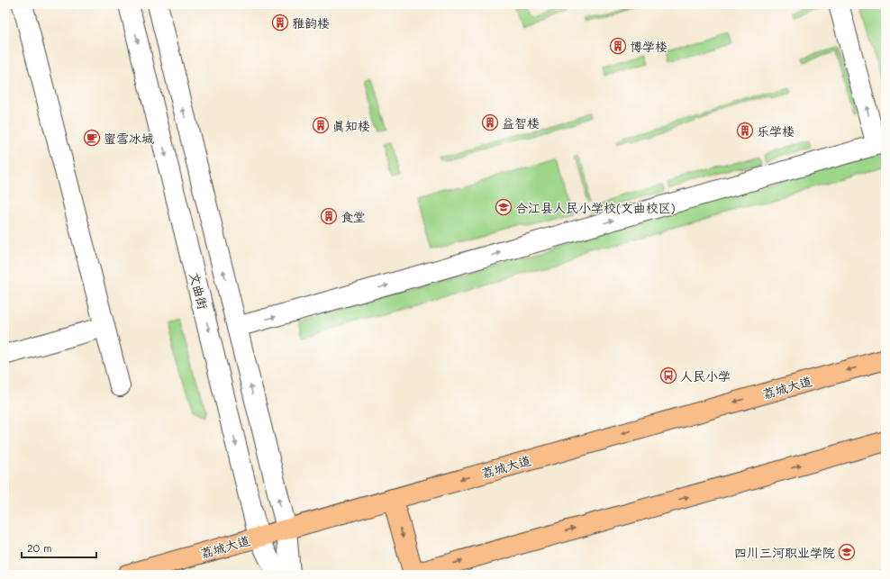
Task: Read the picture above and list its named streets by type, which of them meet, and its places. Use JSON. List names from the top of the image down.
{
  "streets": {
    "main road": ["荔城大道"],
    "street": ["文曲街"]
  },
  "crossings": [
    ["文曲街", "荔城大道"]
  ],
  "places": {
    "building": [
      "雅韵楼",
      "博学楼",
      "益智楼",
      "真知楼",
      "乐学楼",
      "食堂"
    ],
    "cafe": ["蜜雪冰城"],
    "school or university": ["合江县人民小学校(文曲校区)", "四川三河职业学院"],
    "bus stop": ["人民小学"]
  },
  "scale_bar": "20 m"
}
